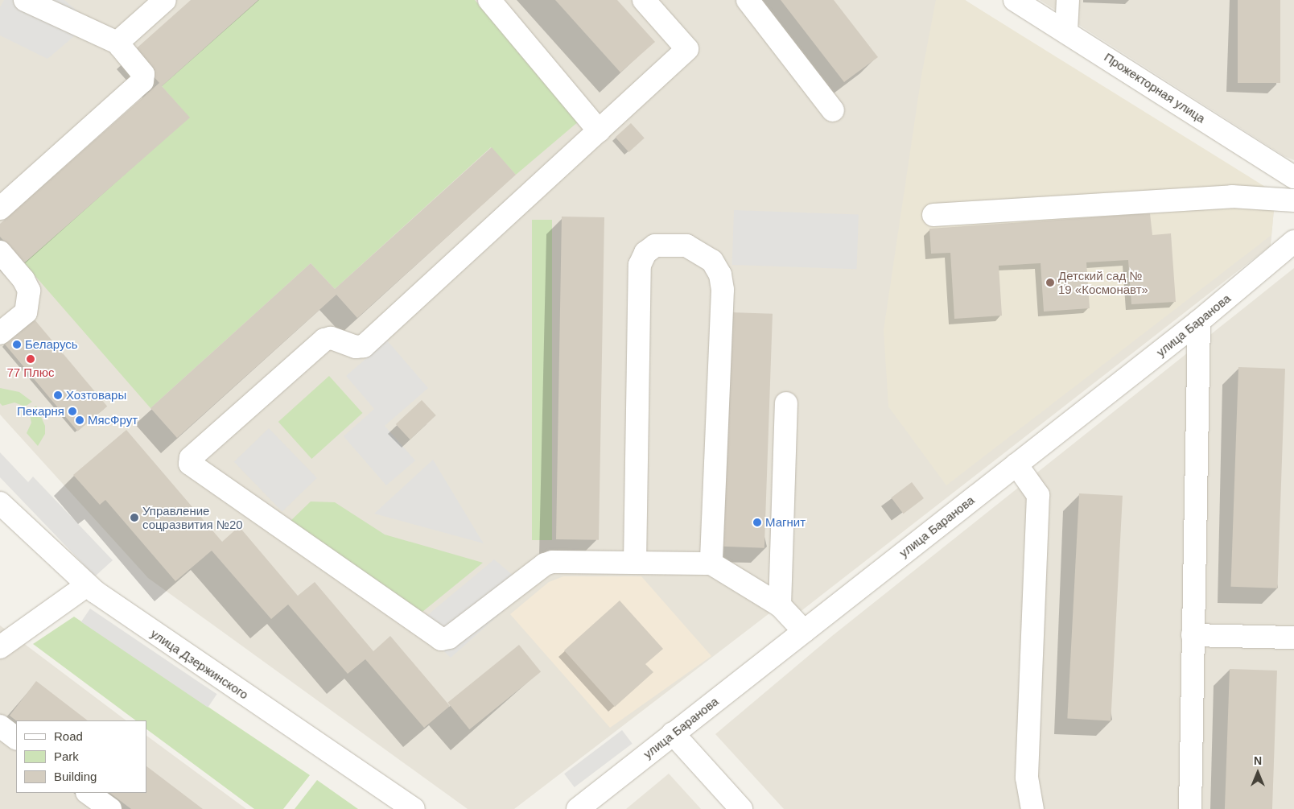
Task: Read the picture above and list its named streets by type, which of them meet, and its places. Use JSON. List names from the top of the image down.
{
  "streets": {
    "street": ["Прожекторная улица", "улица Баранова", "улица Дзержинского"]
  },
  "places": [
    "Детский сад № 19 «Космонавт»",
    "Беларусь",
    "77 Плюс",
    "Хозтовары",
    "Пекарня",
    "МясФрут",
    "Управление соцразвития №20",
    "Магнит"
  ],
  "legend": ["Road", "Park", "Building"],
  "north": "top"
}
